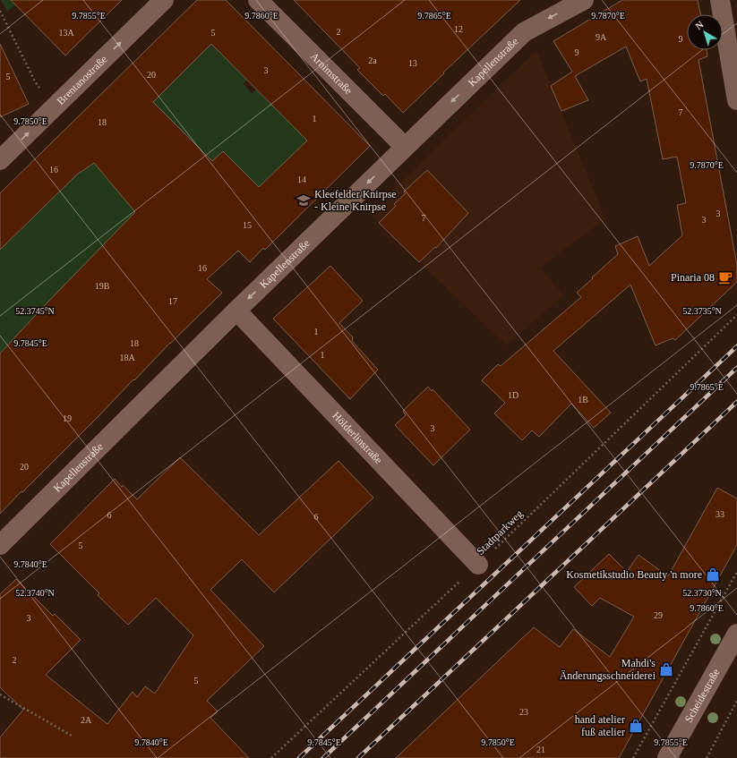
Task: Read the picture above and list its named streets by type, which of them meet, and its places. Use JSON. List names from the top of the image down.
{
  "streets": {
    "street": [
      "Kapellenstraße",
      "Arnimstraße",
      "Brentanostraße",
      "Hölderlinstraße",
      "Scheidestraße"
    ],
    "path": ["Stadtparkweg"]
  },
  "crossings": [
    ["Kapellenstraße", "Arnimstraße"],
    ["Kapellenstraße", "Hölderlinstraße"],
    ["Hölderlinstraße", "Stadtparkweg"]
  ],
  "one_way": ["Kapellenstraße", "Brentanostraße"],
  "places": {
    "school or university": ["Kleefelder Knirpse - Kleine Knirpse"],
    "cafe": ["Pinaria 08"],
    "shop": ["Kosmetikstudio Beauty 'n more", "Mahdi's Änderungsschneiderei", "hand atelier fuß atelier"]
  },
  "house_numbers": [
    "12",
    "2",
    "13A",
    "5",
    "9A",
    "9",
    "9",
    "2a",
    "13",
    "3",
    "20",
    "5",
    "7",
    "1",
    "18",
    "16",
    "14",
    "3",
    "7",
    "3",
    "15",
    "16",
    "19B",
    "17",
    "1",
    "18",
    "1",
    "18A",
    "1D",
    "1B",
    "19",
    "3",
    "20",
    "33",
    "6",
    "6",
    "5",
    "29",
    "3",
    "2",
    "5",
    "23",
    "2A",
    "21"
  ],
  "north": "top left",
  "coordinates": [
    "9.7855°E",
    "9.7860°E",
    "9.7865°E",
    "9.7870°E",
    "9.7850°E",
    "52.3745°N",
    "52.3735°N",
    "9.7845°E",
    "9.7840°E",
    "52.3740°N",
    "52.3730°N"
  ]
}
